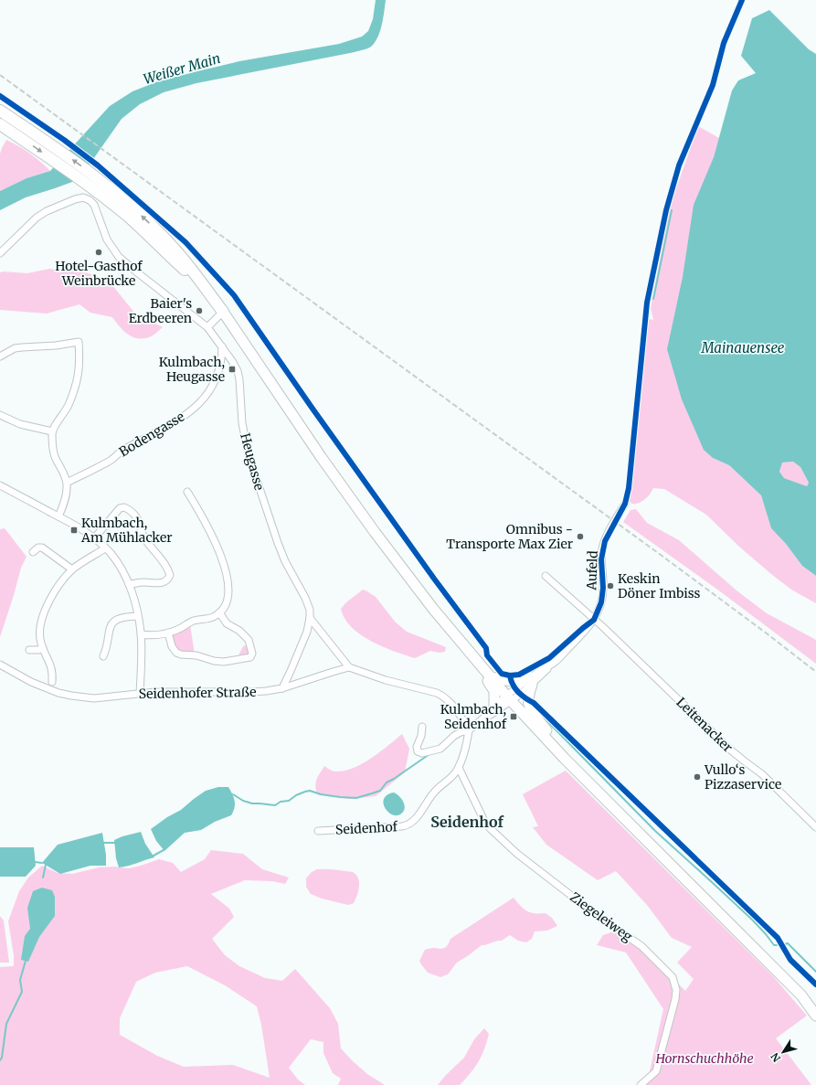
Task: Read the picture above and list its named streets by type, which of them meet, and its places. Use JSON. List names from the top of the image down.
{
  "streets": {
    "street": [
      "Bodengasse",
      "Heugasse",
      "Aufeld",
      "Seidenhofer Straße",
      "Leitenacker",
      "Seidenhof",
      "Ziegeleiweg"
    ]
  },
  "crossings": [
    ["Bodengasse", "Heugasse"],
    ["Aufeld", "Leitenacker"],
    ["Seidenhof", "Ziegeleiweg"]
  ],
  "districts": ["Seidenhof"],
  "water": ["Weißer Main", "Mainauensee"],
  "parks": ["Hornschuchhöhe"],
  "places": {
    "other": [
      "Hotel-Gasthof Weinbrücke",
      "Baier's Erdbeeren",
      "Omnibus - Transporte Max Zier",
      "Keskin Döner Imbiss",
      "Vullo‘s Pizzaservice"
    ],
    "transit": ["Kulmbach, Heugasse", "Kulmbach, Am Mühlacker", "Kulmbach, Seidenhof"]
  },
  "north": "bottom left"
}
